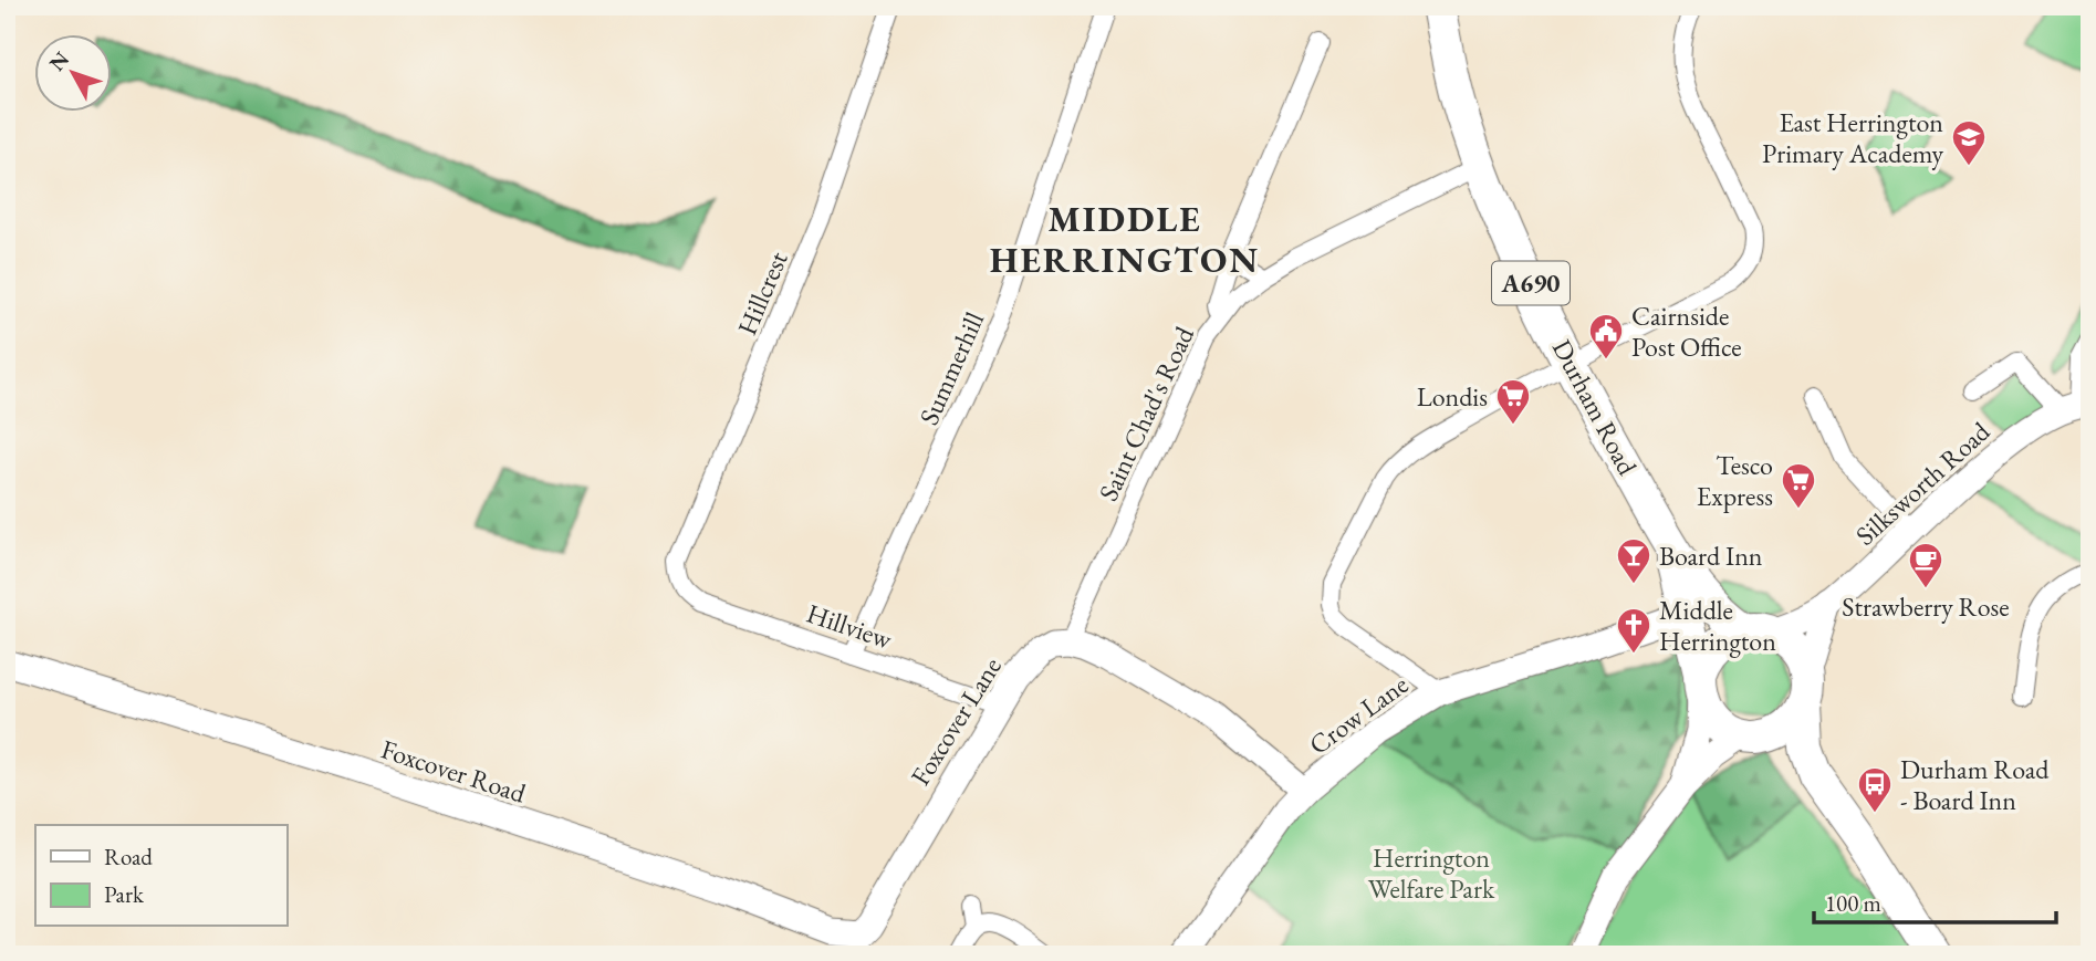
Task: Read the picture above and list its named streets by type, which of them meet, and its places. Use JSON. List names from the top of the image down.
{
  "streets": {
    "highway": ["A690", "Durham Road"],
    "street": [
      "Hillcrest",
      "Summerhill",
      "Saint Chad's Road",
      "Silksworth Road",
      "Hillview",
      "Crow Lane",
      "Foxcover Lane",
      "Foxcover Road"
    ]
  },
  "crossings": [
    ["Hillcrest", "Hillview"],
    ["Summerhill", "Hillview"],
    ["Durham Road", "Saint Chad's Road"],
    ["Durham Road", "Silksworth Road"],
    ["Durham Road", "Crow Lane"],
    ["Saint Chad's Road", "Foxcover Lane"],
    ["Hillview", "Foxcover Lane"],
    ["Foxcover Lane", "Foxcover Road"]
  ],
  "districts": ["MIDDLE HERRINGTON"],
  "parks": ["Herrington Welfare Park"],
  "places": {
    "school or university": ["East Herrington Primary Academy"],
    "public building": ["Cairnside Post Office"],
    "supermarket": ["Londis", "Tesco Express"],
    "bar": ["Board Inn"],
    "cafe": ["Strawberry Rose"],
    "church": ["Middle Herrington"],
    "bus stop": ["Durham Road - Board Inn"]
  },
  "legend": ["Road", "Park"],
  "scale_bar": "100 m",
  "north": "top left"
}
